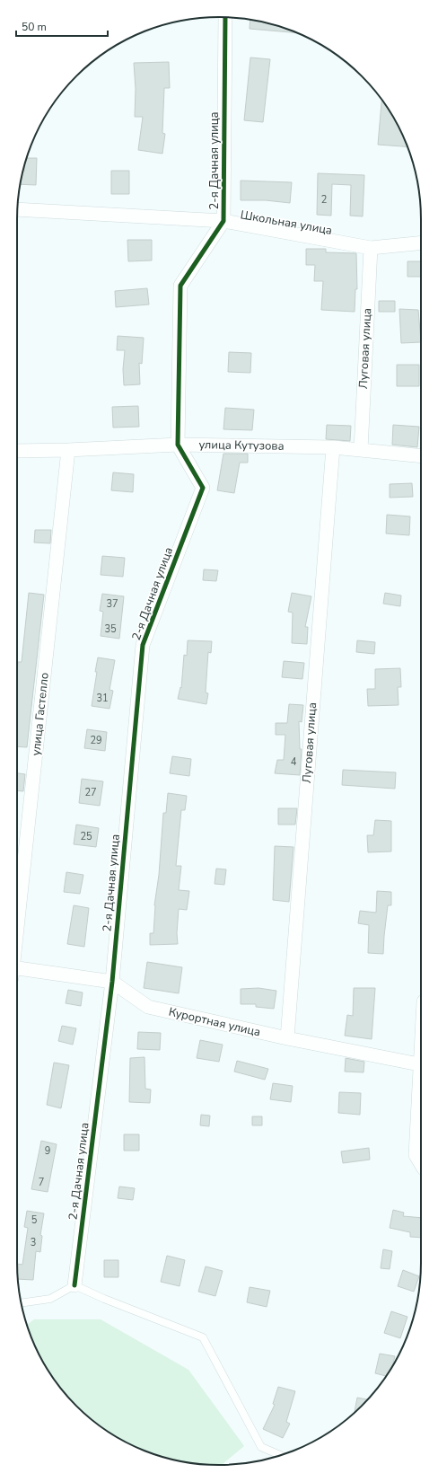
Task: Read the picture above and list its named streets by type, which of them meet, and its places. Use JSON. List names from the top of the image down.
{
  "streets": {
    "street": [
      "2-я Дачная улица",
      "Школьная улица",
      "Луговая улица",
      "улица Кутузова",
      "улица Гастелло",
      "Курортная улица"
    ]
  },
  "crossings": [
    ["2-я Дачная улица", "Школьная улица"],
    ["2-я Дачная улица", "улица Кутузова"],
    ["2-я Дачная улица", "Курортная улица"],
    ["Школьная улица", "Луговая улица"],
    ["Луговая улица", "улица Кутузова"],
    ["Луговая улица", "Курортная улица"],
    ["улица Кутузова", "улица Гастелло"]
  ],
  "house_numbers": [
    "2",
    "37",
    "35",
    "31",
    "29",
    "4",
    "27",
    "25",
    "9",
    "7",
    "5",
    "3"
  ],
  "scale_bar": "50 m"
}
